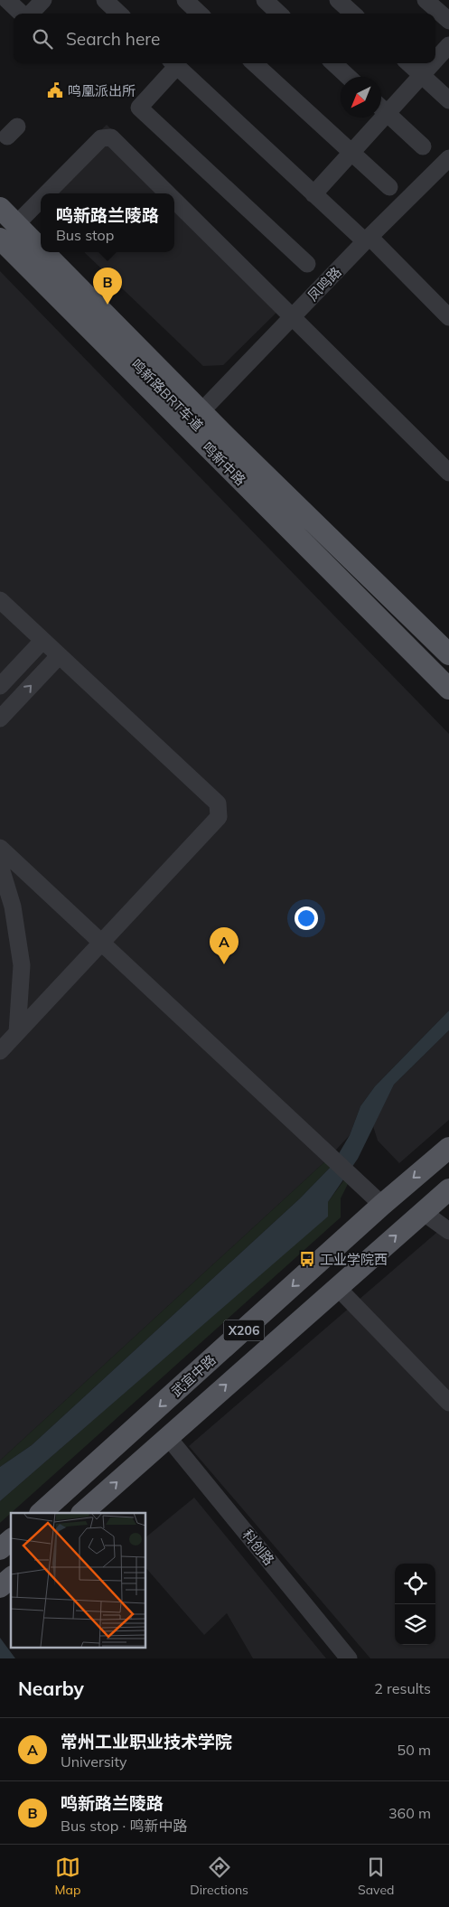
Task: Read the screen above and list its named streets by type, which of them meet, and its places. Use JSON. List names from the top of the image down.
{
  "streets": {
    "main road": ["鸣新中路", "X206", "武宜中路"],
    "street": ["凤鸣路", "鸣新路BRT车道", "科创路"]
  },
  "crossings": [
    ["凤鸣路", "鸣新中路"],
    ["鸣新路BRT车道", "鸣新中路"],
    ["武宜中路", "科创路"]
  ],
  "places": {
    "public building": ["鸣凰派出所"],
    "bus stop": ["工业学院西"]
  },
  "north": "bottom left",
  "page": {
    "search": "Search here",
    "popup": ["鸣新路兰陵路", "Bus stop"],
    "pins": ["B", "A"],
    "heading": ["Nearby", "2 results"],
    "list": [
      {
        "mark": "A",
        "name": "常州工业职业技术学院",
        "note": "University",
        "value": "50 m"
      },
      {
        "mark": "B",
        "name": "鸣新路兰陵路",
        "note": "Bus stop · 鸣新中路",
        "value": "360 m"
      }
    ],
    "nav": ["Map", "Directions", "Saved"]
  }
}
